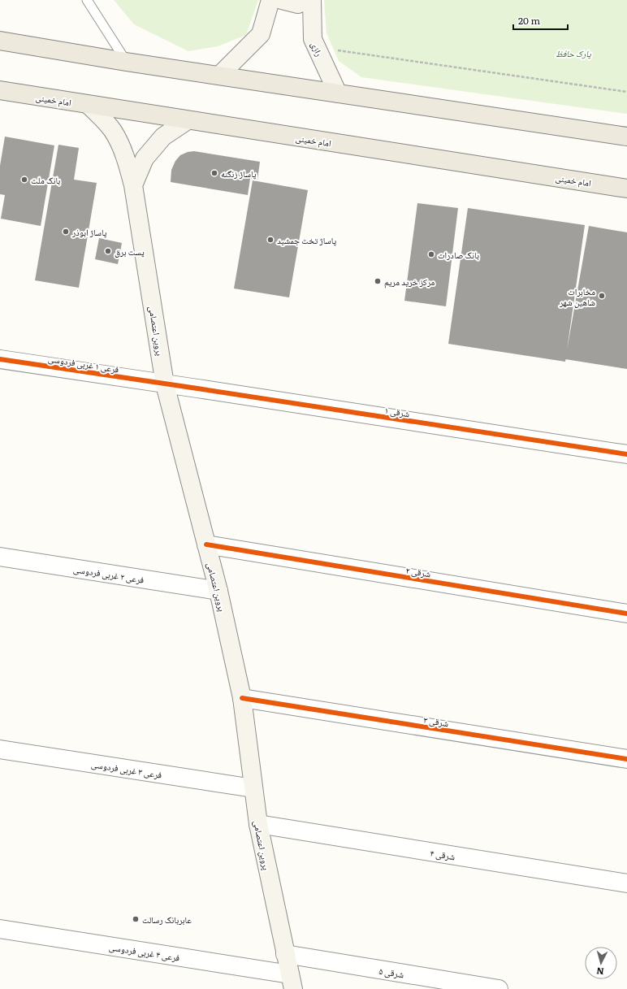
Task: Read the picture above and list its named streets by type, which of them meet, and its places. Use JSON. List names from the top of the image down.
{
  "streets": {
    "main road": ["رازی", "امام خمینی", "پروین اعتصامی"],
    "street": [
      "فرعی ۱ غربی فردوسی",
      "۱ شرقی",
      "۲ شرقی",
      "فرعی ۲ غربی فردوسی",
      "۳ شرقی",
      "فرعی ۳ غربی فردوسی",
      "۴ شرقی",
      "فرعی ۴ غربی فردوسی",
      "۵ شرقی"
    ]
  },
  "crossings": [
    ["امام خمینی", "پروین اعتصامی"],
    ["پروین اعتصامی", "فرعی ۱ غربی فردوسی"],
    ["پروین اعتصامی", "۱ شرقی"],
    ["پروین اعتصامی", "۲ شرقی"],
    ["پروین اعتصامی", "فرعی ۲ غربی فردوسی"],
    ["پروین اعتصامی", "۳ شرقی"],
    ["پروین اعتصامی", "فرعی ۳ غربی فردوسی"],
    ["پروین اعتصامی", "۴ شرقی"],
    ["پروین اعتصامی", "فرعی ۴ غربی فردوسی"],
    ["پروین اعتصامی", "۵ شرقی"],
    ["فرعی ۱ غربی فردوسی", "۱ شرقی"]
  ],
  "parks": ["پارک حافظ"],
  "places": [
    "پاساژ زنگنه",
    "بانک ملت",
    "پاساژ ابوذر",
    "پاساژ تخت جمشید",
    "پست برق",
    "بانک صادرات",
    "مرکز خرید مریم",
    "مخابرات شاهین شهر",
    "عابربانک رسالت"
  ],
  "scale_bar": "20 m",
  "north": "bottom"
}
